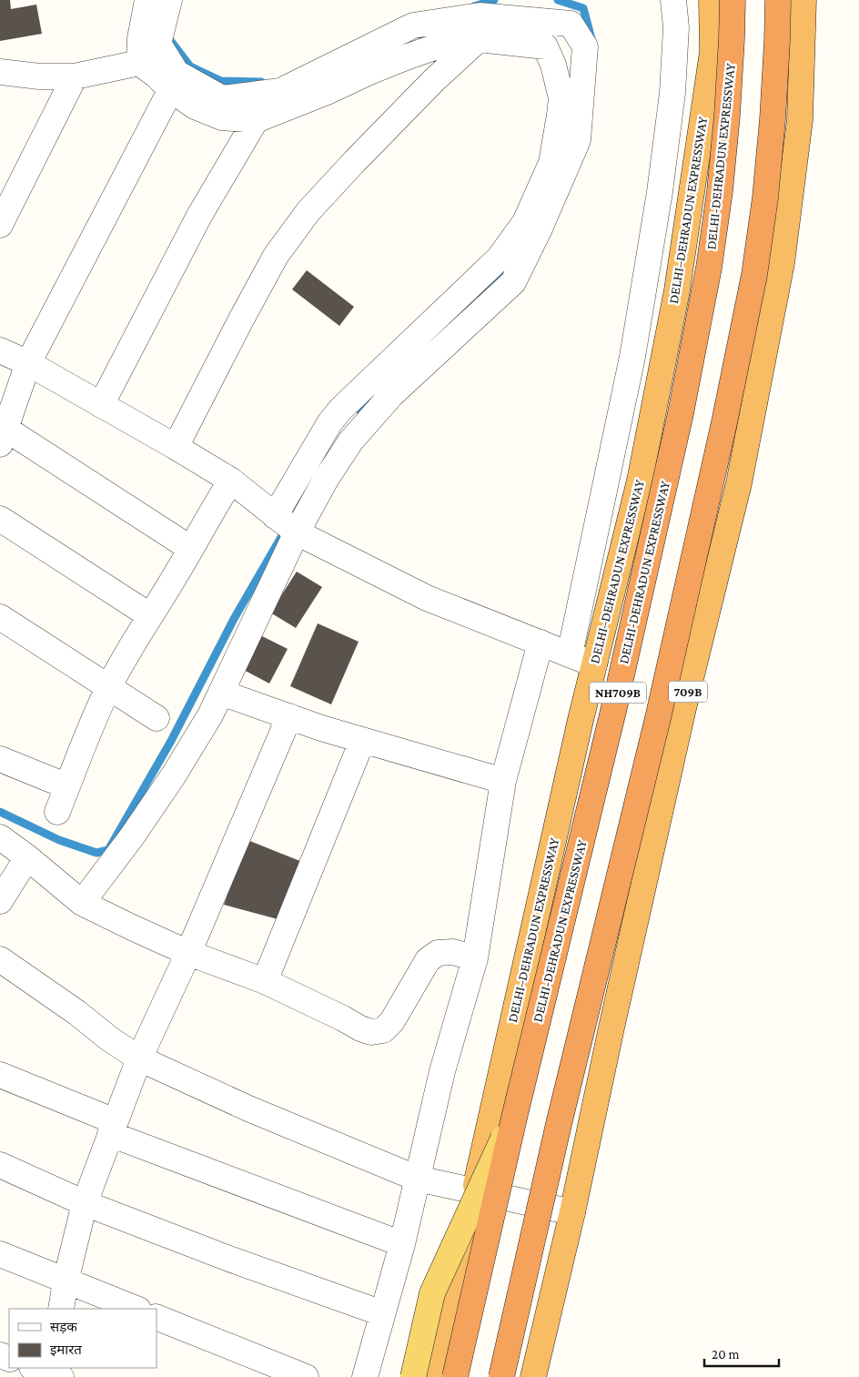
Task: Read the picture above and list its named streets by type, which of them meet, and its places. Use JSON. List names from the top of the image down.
{
  "streets": {
    "highway": [
      "DELHI-DEHRADUN EXPRESSWAY",
      "DELHI–DEHRADUN EXPRESSWAY",
      "709B",
      "NH709B"
    ]
  },
  "legend": ["सड़क", "इमारत"],
  "scale_bar": "20 m"
}
